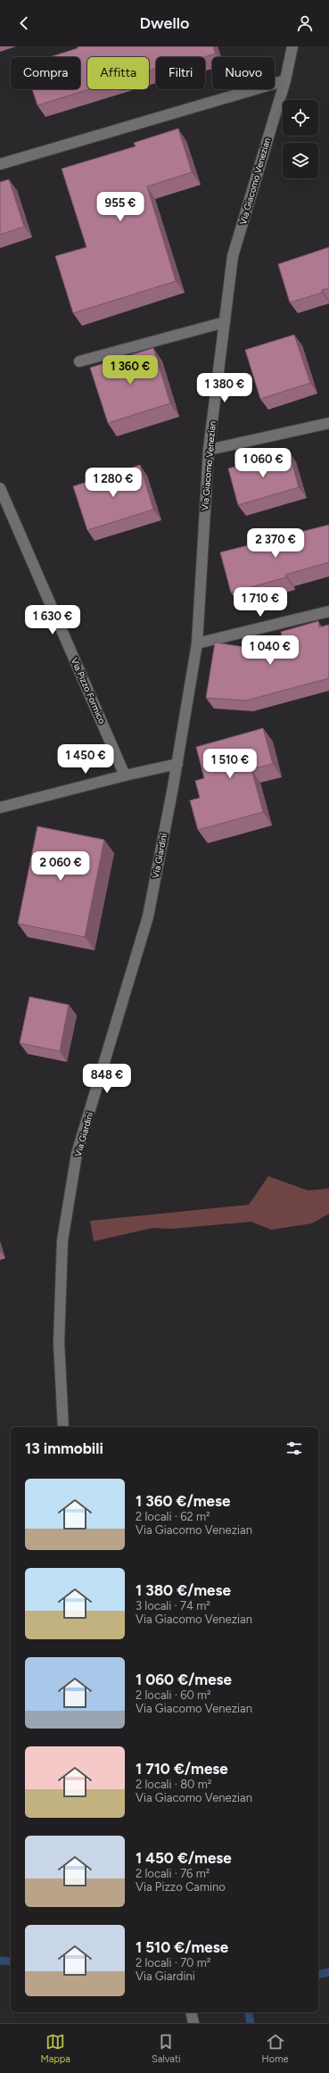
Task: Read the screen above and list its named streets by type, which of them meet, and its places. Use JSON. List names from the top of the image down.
{
  "streets": {
    "street": ["Via Giacomo Venezian", "Via Pizzo Formico", "Via Giardini"]
  },
  "crossings": [
    ["Via Giacomo Venezian", "Via Giardini"]
  ],
  "page": {
    "header": "Dwello",
    "chip": [
      "Compra",
      "Affitta",
      "Filtri",
      "Nuovo"
    ],
    "price": [
      "955 €",
      "1 360 €",
      "1 380 €",
      "1 060 €",
      "1 280 €",
      "2 370 €",
      "1 710 €",
      "1 630 €",
      "1 040 €",
      "1 450 €",
      "1 510 €",
      "2 060 €",
      "848 €"
    ],
    "heading": "13 immobili",
    "list": [
      {
        "name": "1 360 €/mese",
        "note": "2 locali · 62 m² · Via Giacomo Venezian"
      },
      {
        "name": "1 380 €/mese",
        "note": "3 locali · 74 m² · Via Giacomo Venezian"
      },
      {
        "name": "1 060 €/mese",
        "note": "2 locali · 60 m² · Via Giacomo Venezian"
      },
      {
        "name": "1 710 €/mese",
        "note": "2 locali · 80 m² · Via Giacomo Venezian"
      },
      {
        "name": "1 450 €/mese",
        "note": "2 locali · 76 m² · Via Pizzo Camino"
      },
      {
        "name": "1 510 €/mese",
        "note": "2 locali · 70 m² · Via Giardini"
      }
    ],
    "tabs": ["Mappa", "Salvati", "Home"]
  }
}
